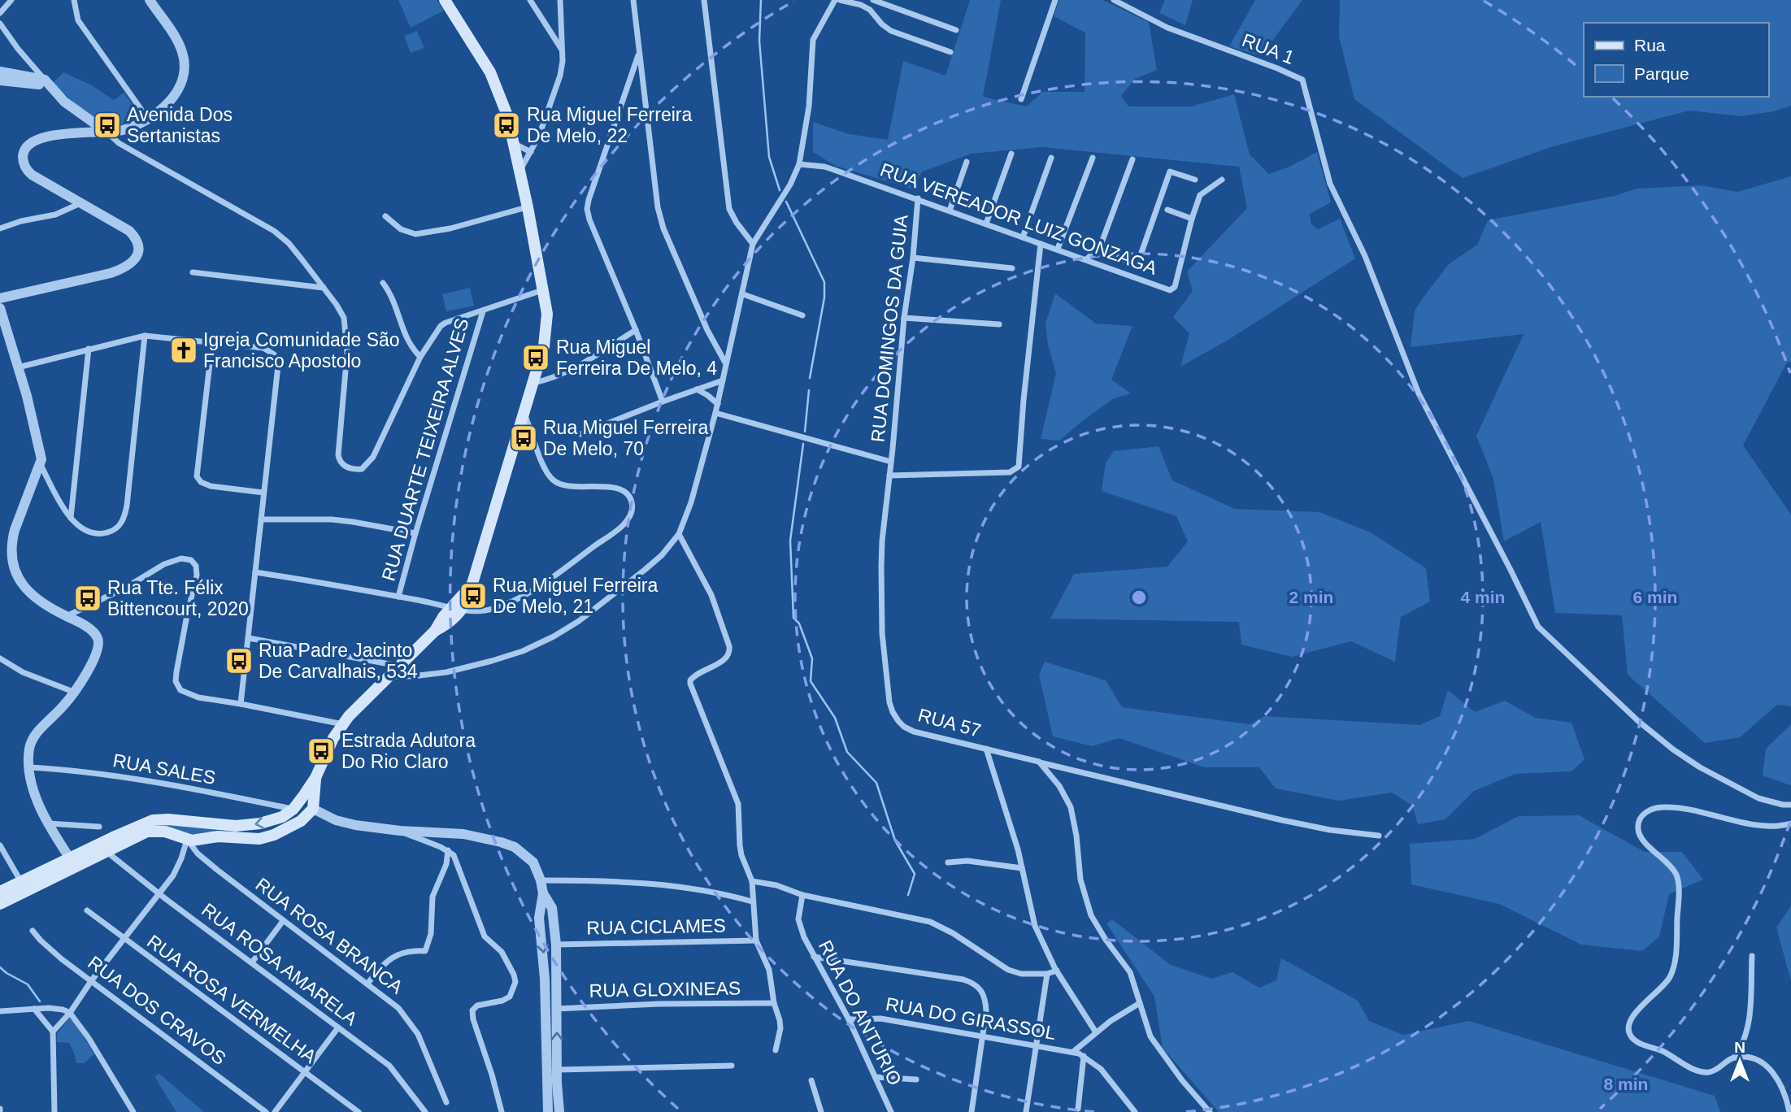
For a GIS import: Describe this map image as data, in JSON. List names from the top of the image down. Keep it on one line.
{"streets":{"street":["RUA 1","RUA VEREADOR LUIZ GONZAGA","RUA DOMINGOS DA GUIA","RUA DUARTE TEIXEIRA ALVES","RUA 57","RUA SALES","RUA CICLAMES","RUA ROSA BRANCA","RUA ROSA AMARELA","RUA GLOXINEAS","RUA ROSA VERMELHA","RUA DOS CRAVOS","RUA DO ANTURIO","RUA DO GIRASSOL"]},"crossings":[["RUA VEREADOR LUIZ GONZAGA","RUA DOMINGOS DA GUIA"],["RUA DOMINGOS DA GUIA","RUA 57"],["RUA DO ANTURIO","RUA DO GIRASSOL"]],"places":{"bus stop":["Avenida Dos Sertanistas","Rua Miguel Ferreira De Melo, 22","Rua Miguel Ferreira De Melo, 4","Rua Miguel Ferreira De Melo, 70","Rua Miguel Ferreira De Melo, 21","Rua Tte. Félix Bittencourt, 2020","Rua Padre Jacinto De Carvalhais, 534","Estrada Adutora Do Rio Claro"],"church":["Igreja Comunidade São Francisco Apostolo"]},"legend":["Rua","Parque"],"north":"top","rings":["2 min","4 min","6 min","8 min"]}
